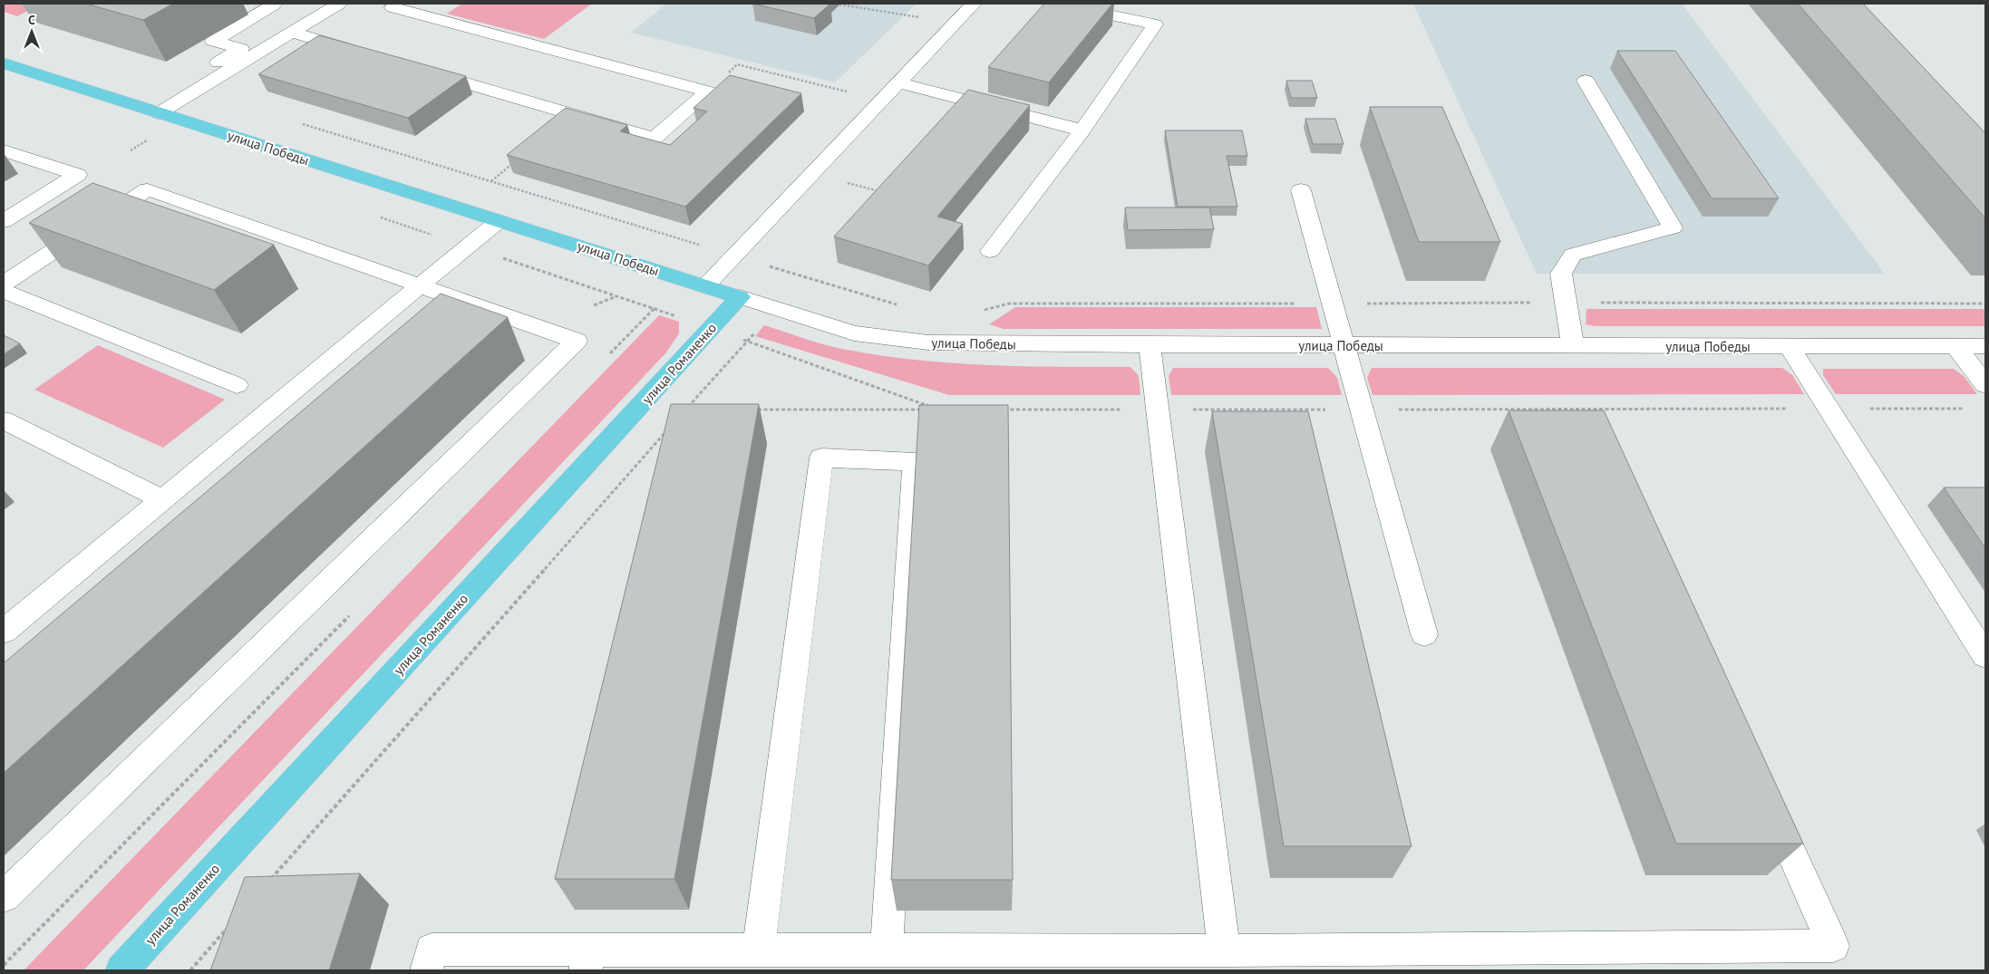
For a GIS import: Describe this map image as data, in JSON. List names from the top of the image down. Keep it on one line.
{"streets":{"main road":["улица Победы","улица Романенко"]},"crossings":[["улица Победы","улица Романенко"]],"north":"top"}
